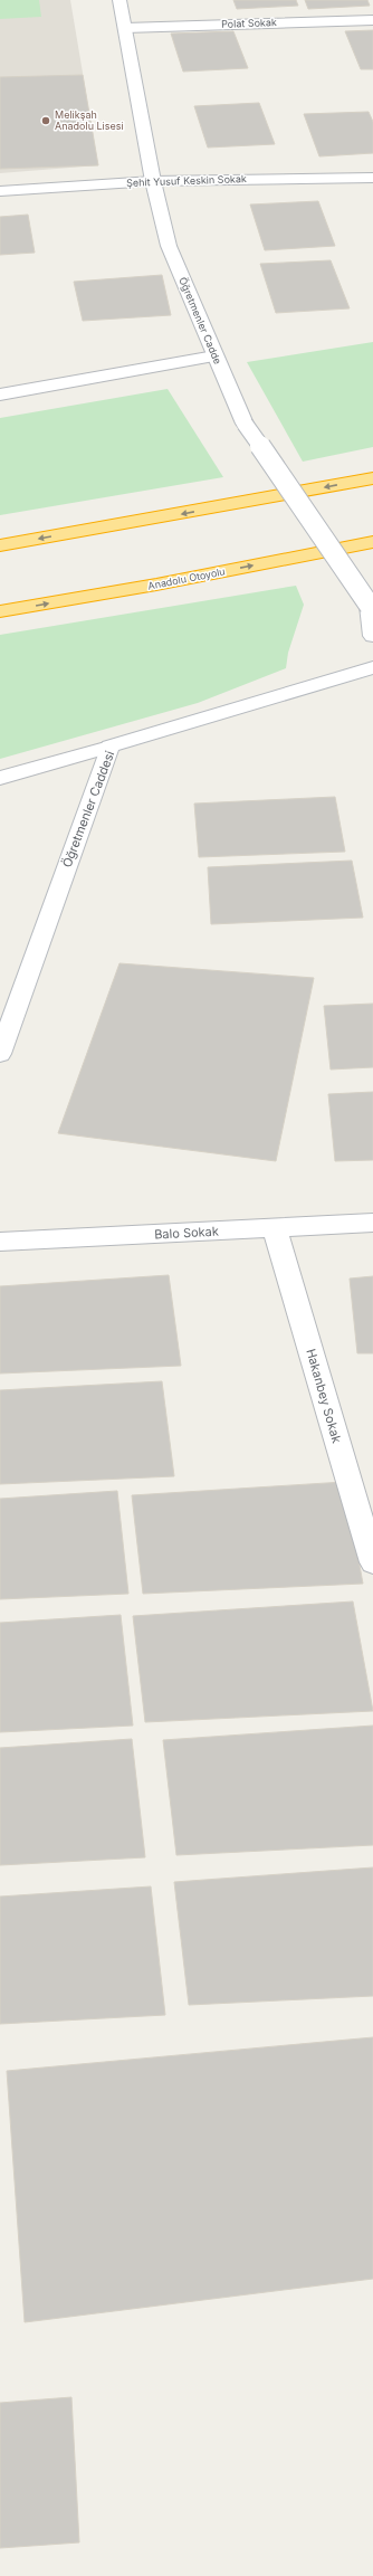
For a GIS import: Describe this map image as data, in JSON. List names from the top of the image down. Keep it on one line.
{"streets":{"highway":["Anadolu Otoyolu"],"street":["Polat Sokak","Şehit Yusuf Keskin Sokak","Öğretmenler Cadde","Öğretmenler Caddesi","Balo Sokak","Hakanbey Sokak"]},"crossings":[["Polat Sokak","Öğretmenler Cadde"],["Şehit Yusuf Keskin Sokak","Öğretmenler Cadde"],["Balo Sokak","Hakanbey Sokak"]],"places":["Melikşah Anadolu Lisesi"]}
